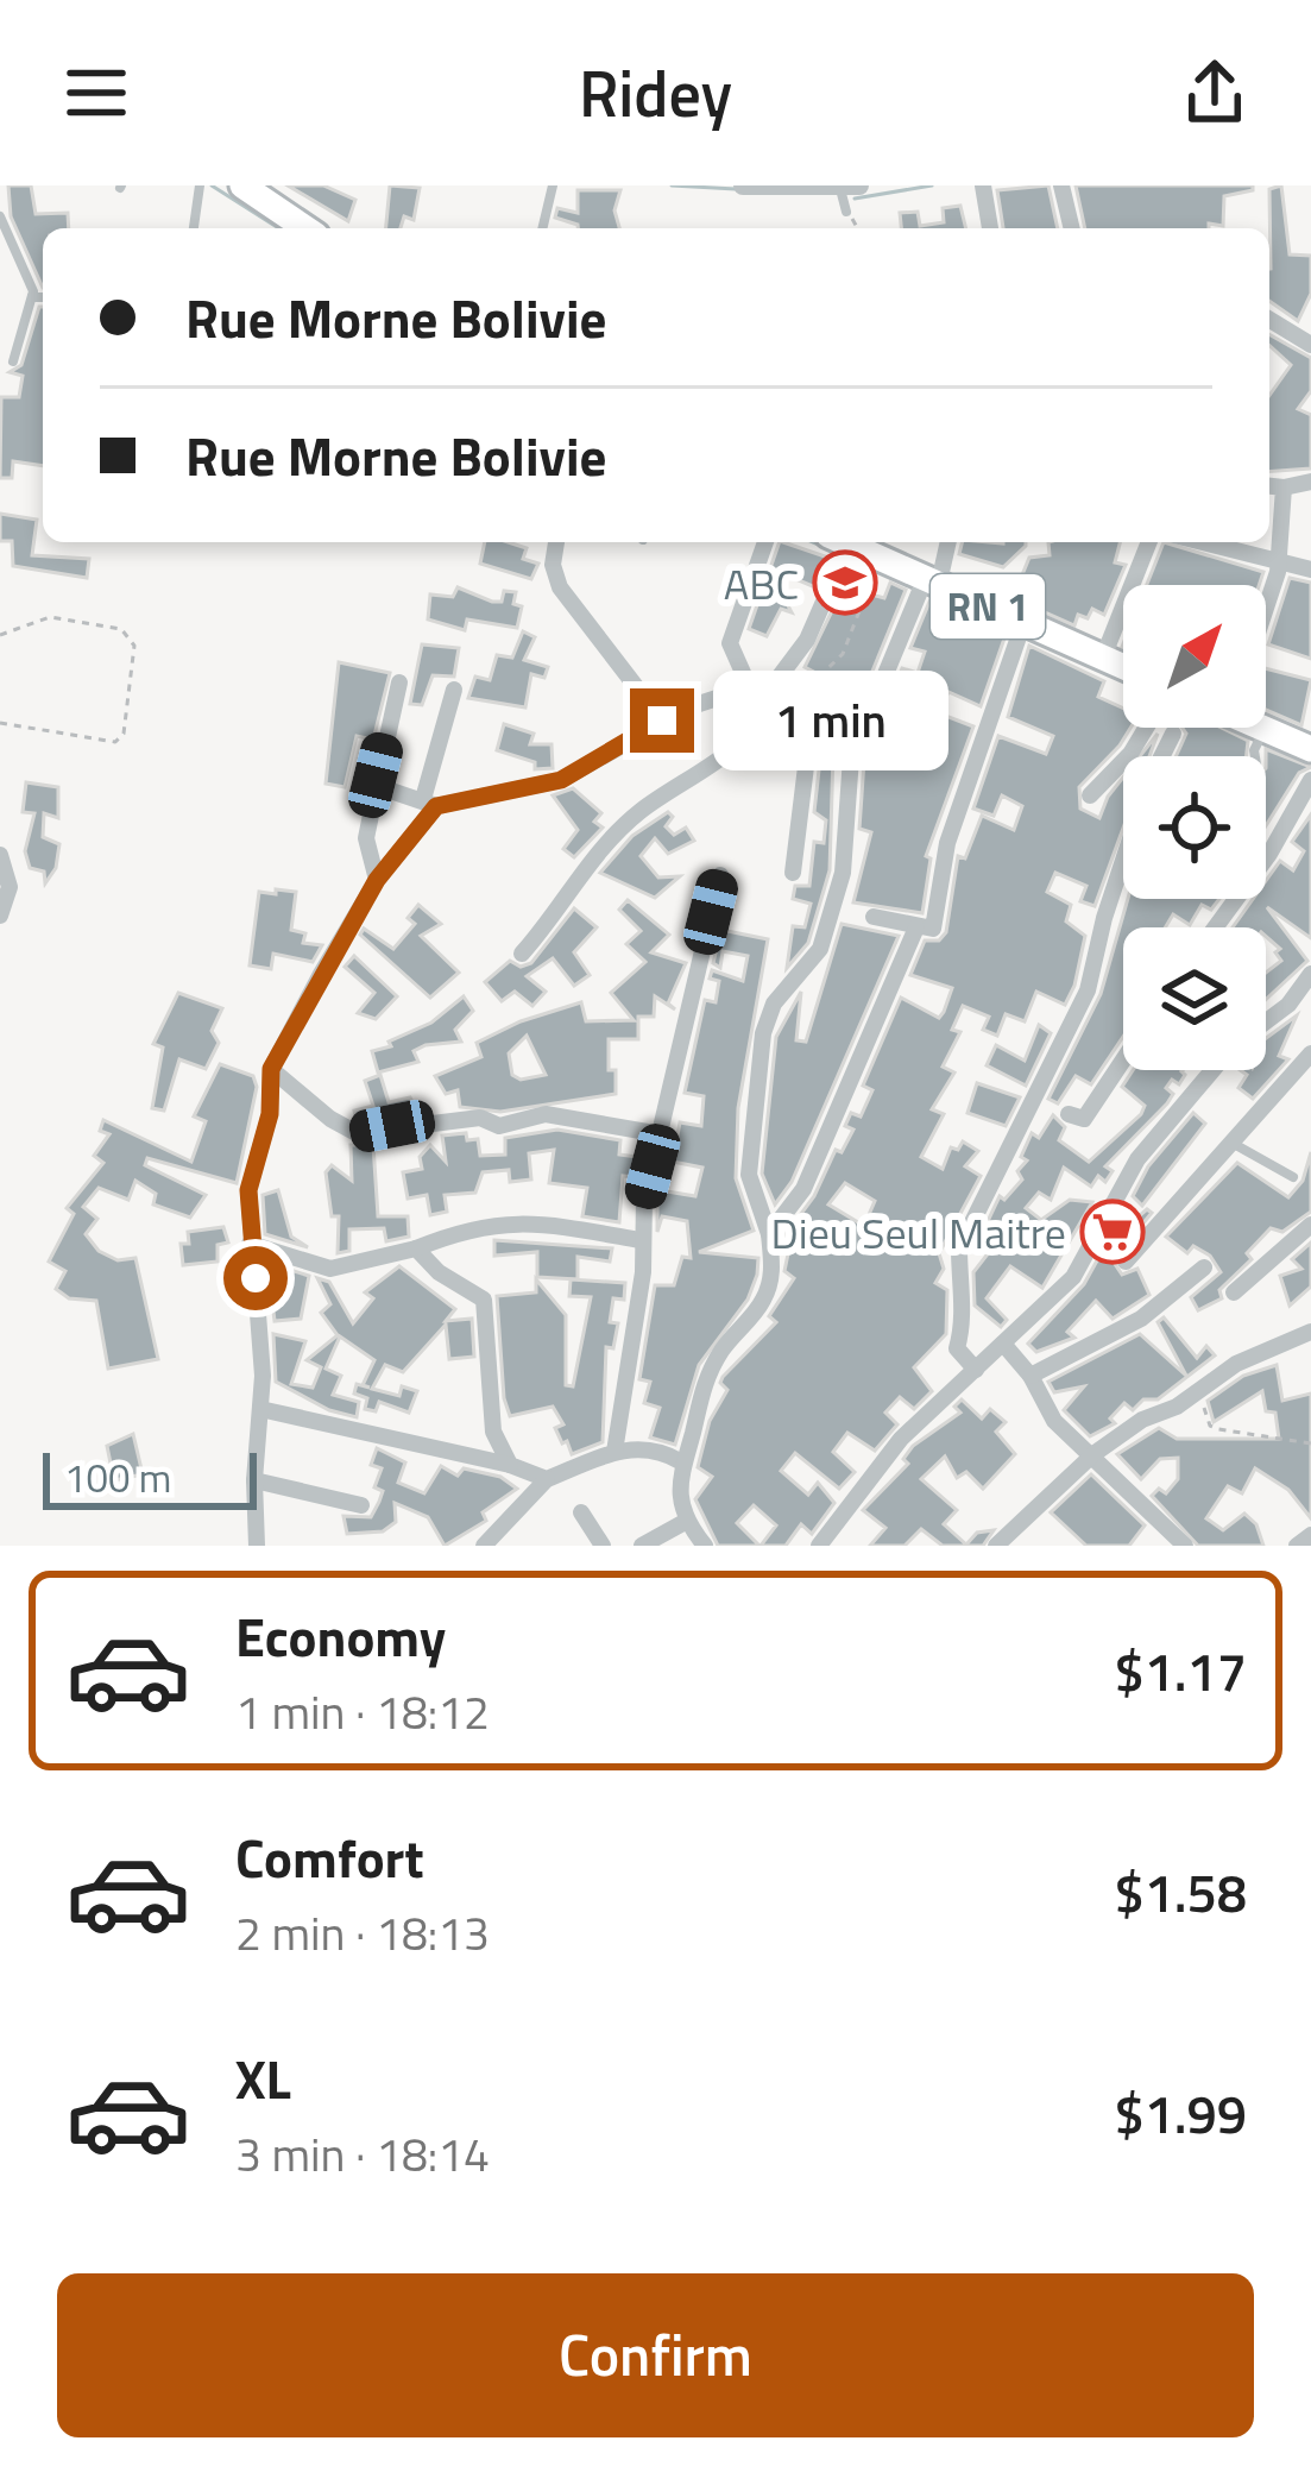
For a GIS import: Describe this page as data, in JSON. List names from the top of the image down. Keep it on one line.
{"streets":{"main road":["RN 1"]},"places":{"school or university":["ABC"],"supermarket":["Dieu Seul Maitre"]},"scale_bar":"100 m","north":"top right","page":{"header":"Ridey","banner":["Rue Morne Bolivie","Rue Morne Bolivie"],"bubble":"1 min","scale":"100 m","list":[{"name":"Economy","note":"1 min · 18:12","value":"$1.17"},{"name":"Comfort","note":"2 min · 18:13","value":"$1.58"},{"name":"XL","note":"3 min · 18:14","value":"$1.99"}],"buttons":"Confirm"}}
